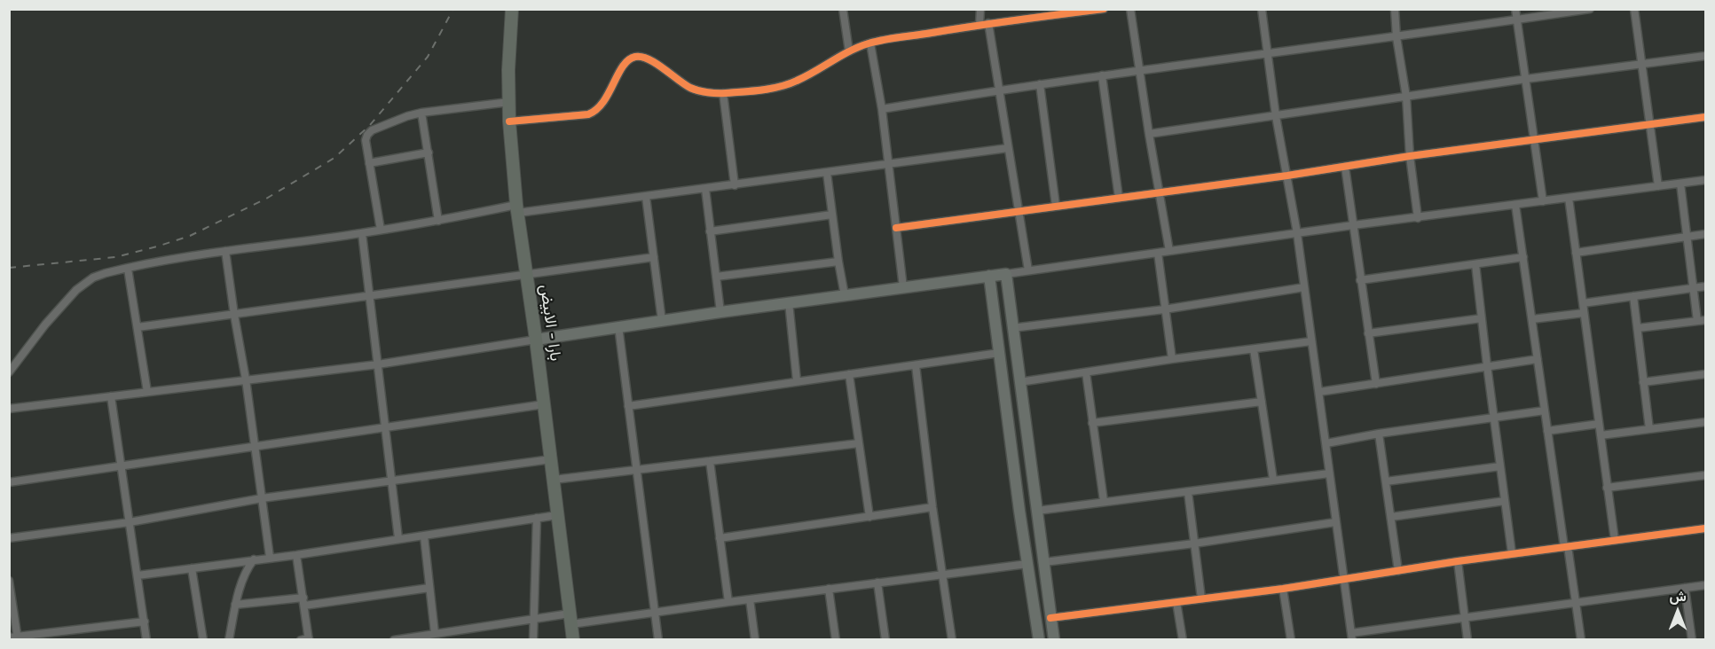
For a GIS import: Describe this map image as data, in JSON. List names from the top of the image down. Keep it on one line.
{"streets":{"main road":["بارا - الابيض"]},"north":"top"}
